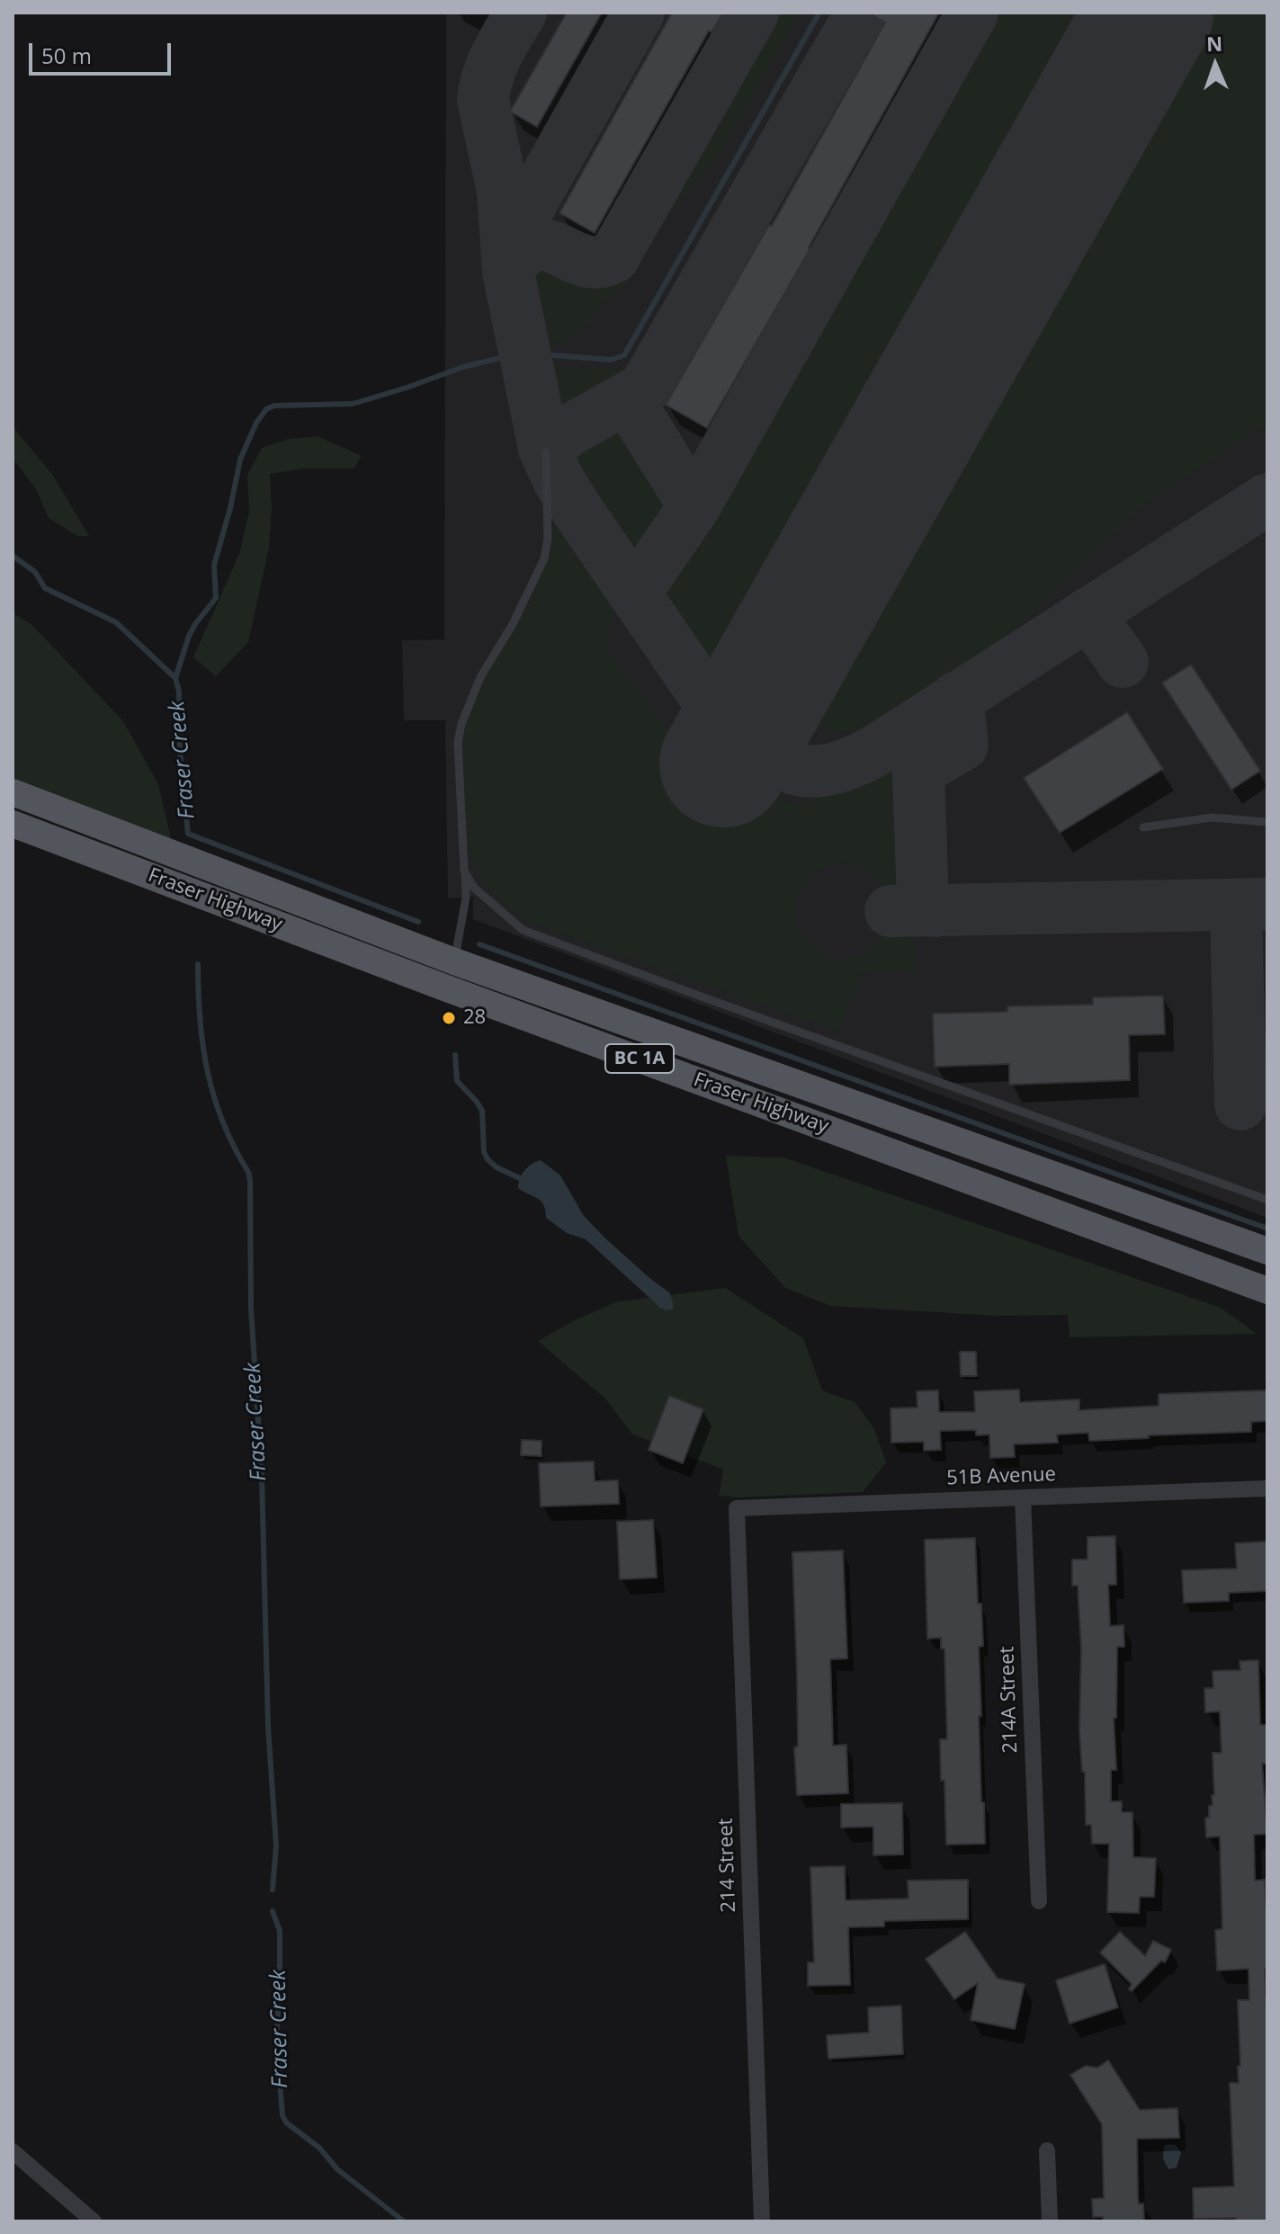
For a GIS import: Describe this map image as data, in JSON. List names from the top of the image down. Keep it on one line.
{"streets":{"main road":["Fraser Highway","BC 1A"],"street":["51B Avenue","214A Street","214 Street"]},"crossings":[["51B Avenue","214A Street"],["51B Avenue","214 Street"]],"water":["Fraser Creek"],"places":["28"],"scale_bar":"50 m","north":"top"}
